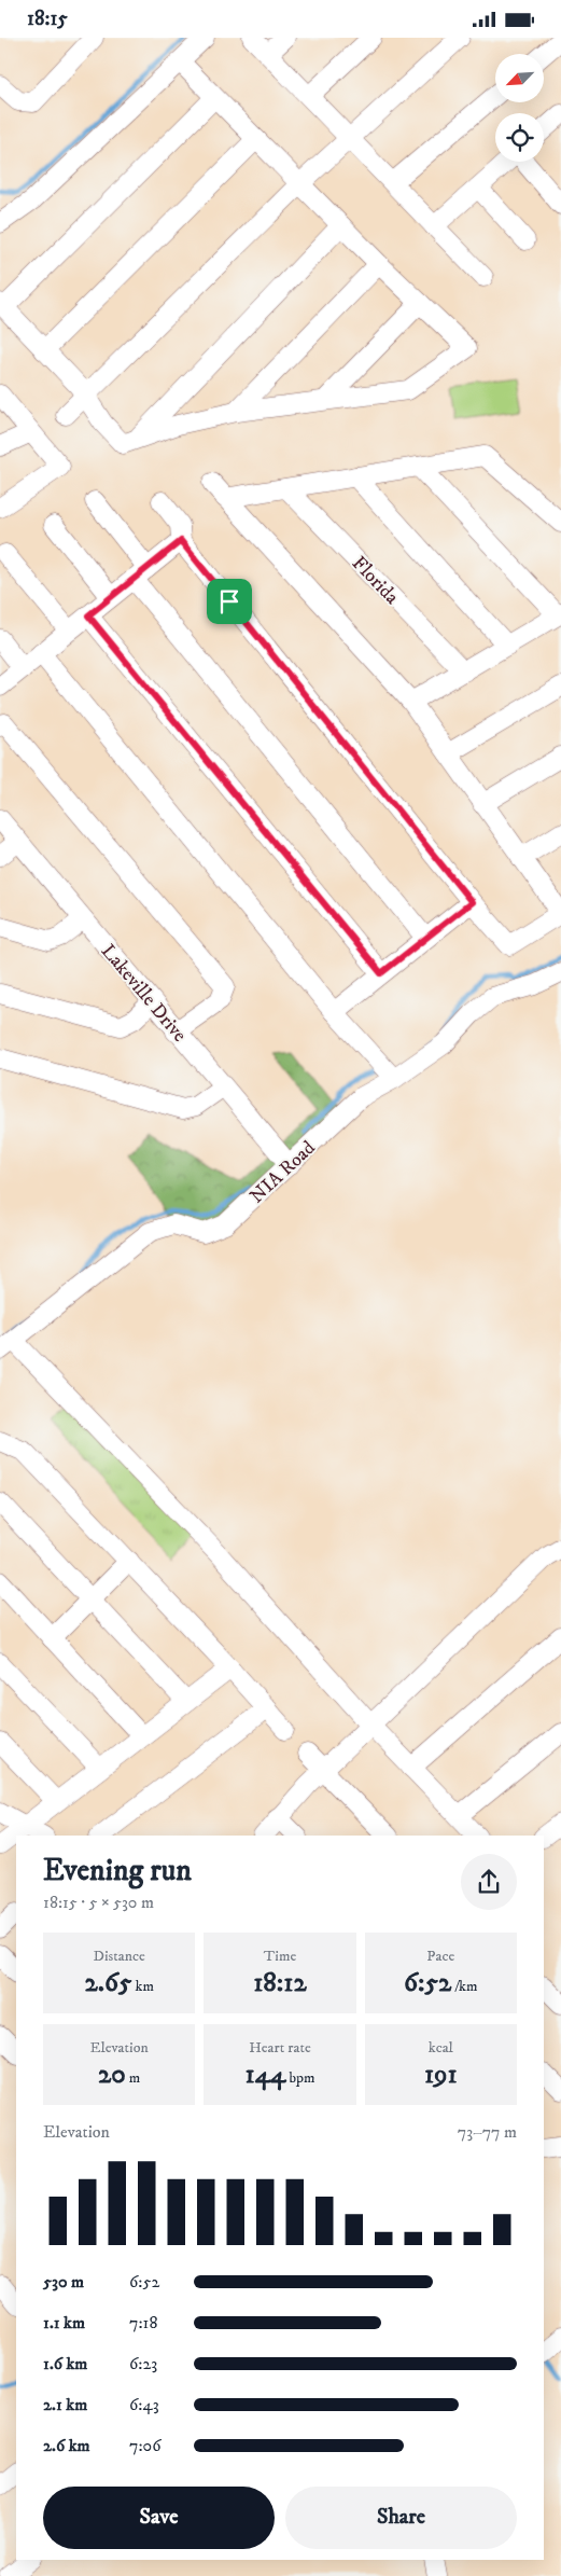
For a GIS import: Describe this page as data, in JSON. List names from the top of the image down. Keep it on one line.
{"streets":{"street":["Florida","Lakeville Drive","NIA Road"]},"crossings":[["Lakeville Drive","NIA Road"]],"north":"bottom left","page":{"status":"18:15","heading":["Evening run","18:15 · 5 × 530 m"],"stats":[["Distance","2.65 km"],["Time","18:12"],["Pace","6:52 /km"],["Elevation","20 m"],["Heart rate","144 bpm"],["kcal","191"]],"chart":["Elevation","73–77 m"],"list":[{"name":"530 m","note":"6:52"},{"name":"1.1 km","note":"7:18"},{"name":"1.6 km","note":"6:23"},{"name":"2.1 km","note":"6:43"},{"name":"2.6 km","note":"7:06"}],"buttons":["Save","Share"]}}
